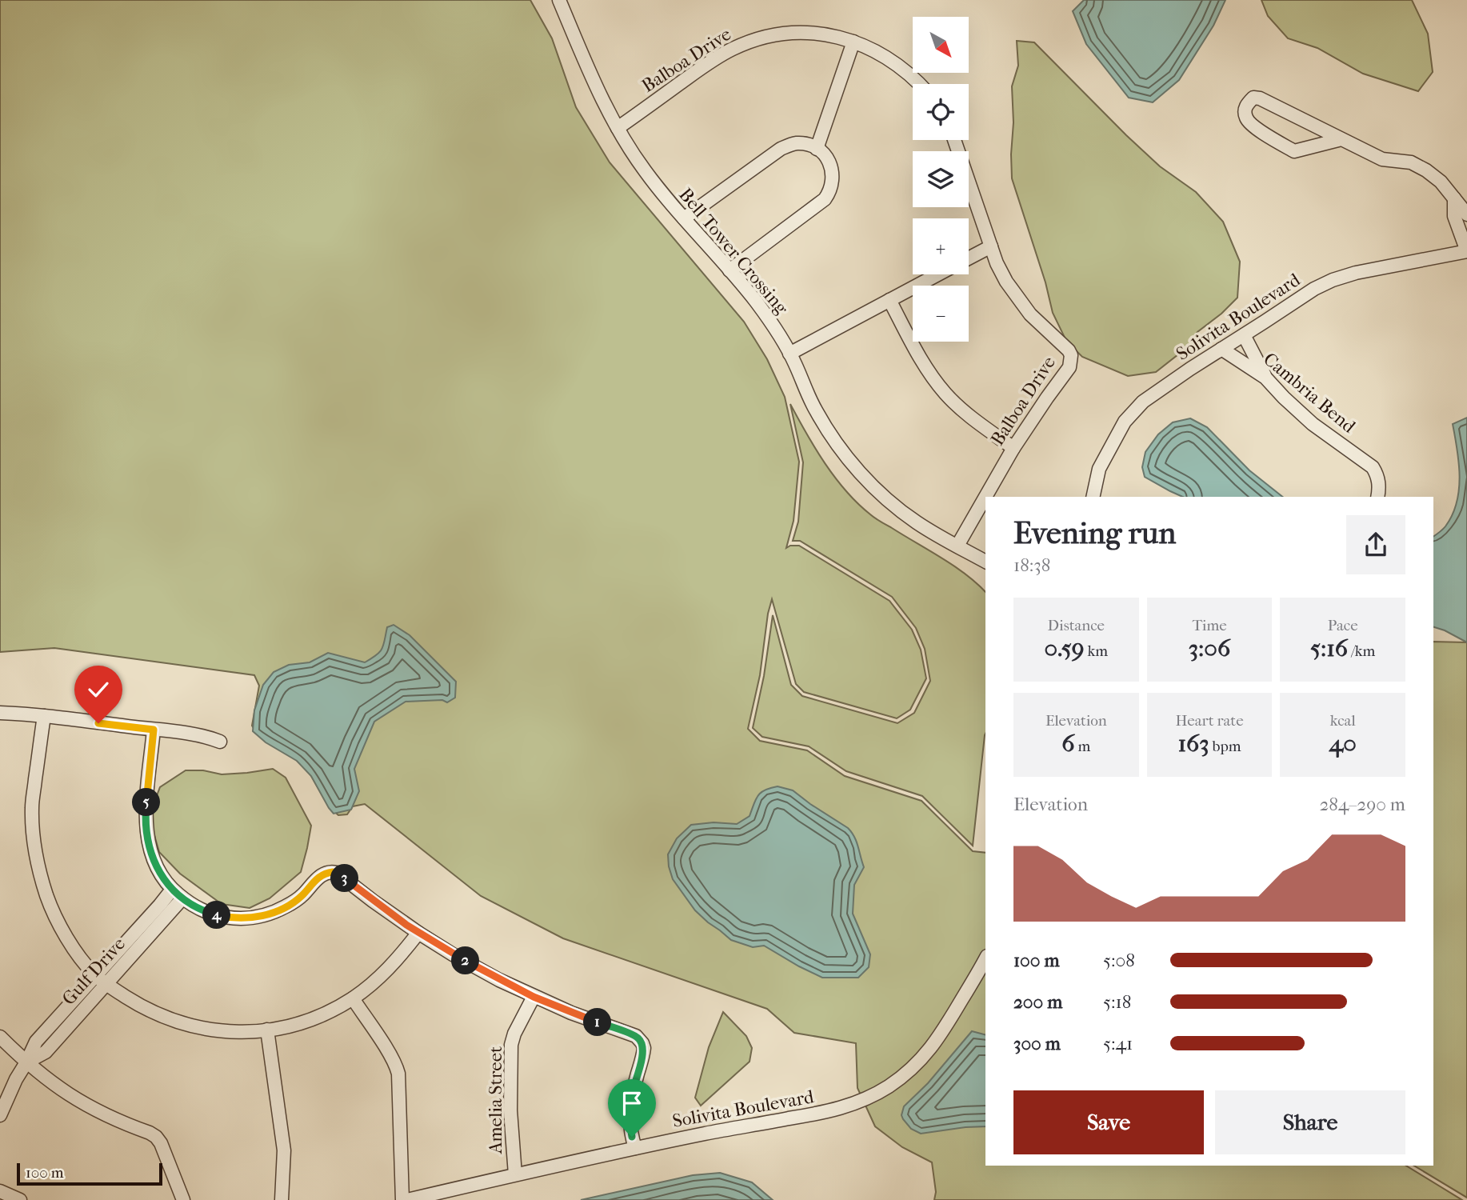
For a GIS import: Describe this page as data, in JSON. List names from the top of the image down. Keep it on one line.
{"streets":{"street":["Balboa Drive","Bell Tower Crossing","Solivita Boulevard","Cambria Bend","Gulf Drive","Amelia Street"]},"crossings":[["Balboa Drive","Bell Tower Crossing"],["Solivita Boulevard","Cambria Bend"],["Solivita Boulevard","Amelia Street"]],"scale_bar":"100 m","north":"bottom right","page":{"map_buttons":["+","−"],"heading":["Evening run","18:38"],"stats":[["Distance","0.59 km"],["Time","3:06"],["Pace","5:16 /km"],["Elevation","6 m"],["Heart rate","163 bpm"],["kcal","40"]],"chart":["Elevation","284–290 m"],"pins":["5","3","4","2","1"],"list":[{"name":"100 m","note":"5:08"},{"name":"200 m","note":"5:18"},{"name":"300 m","note":"5:41"}],"buttons":["Save","Share"],"scale":"100 m"}}
